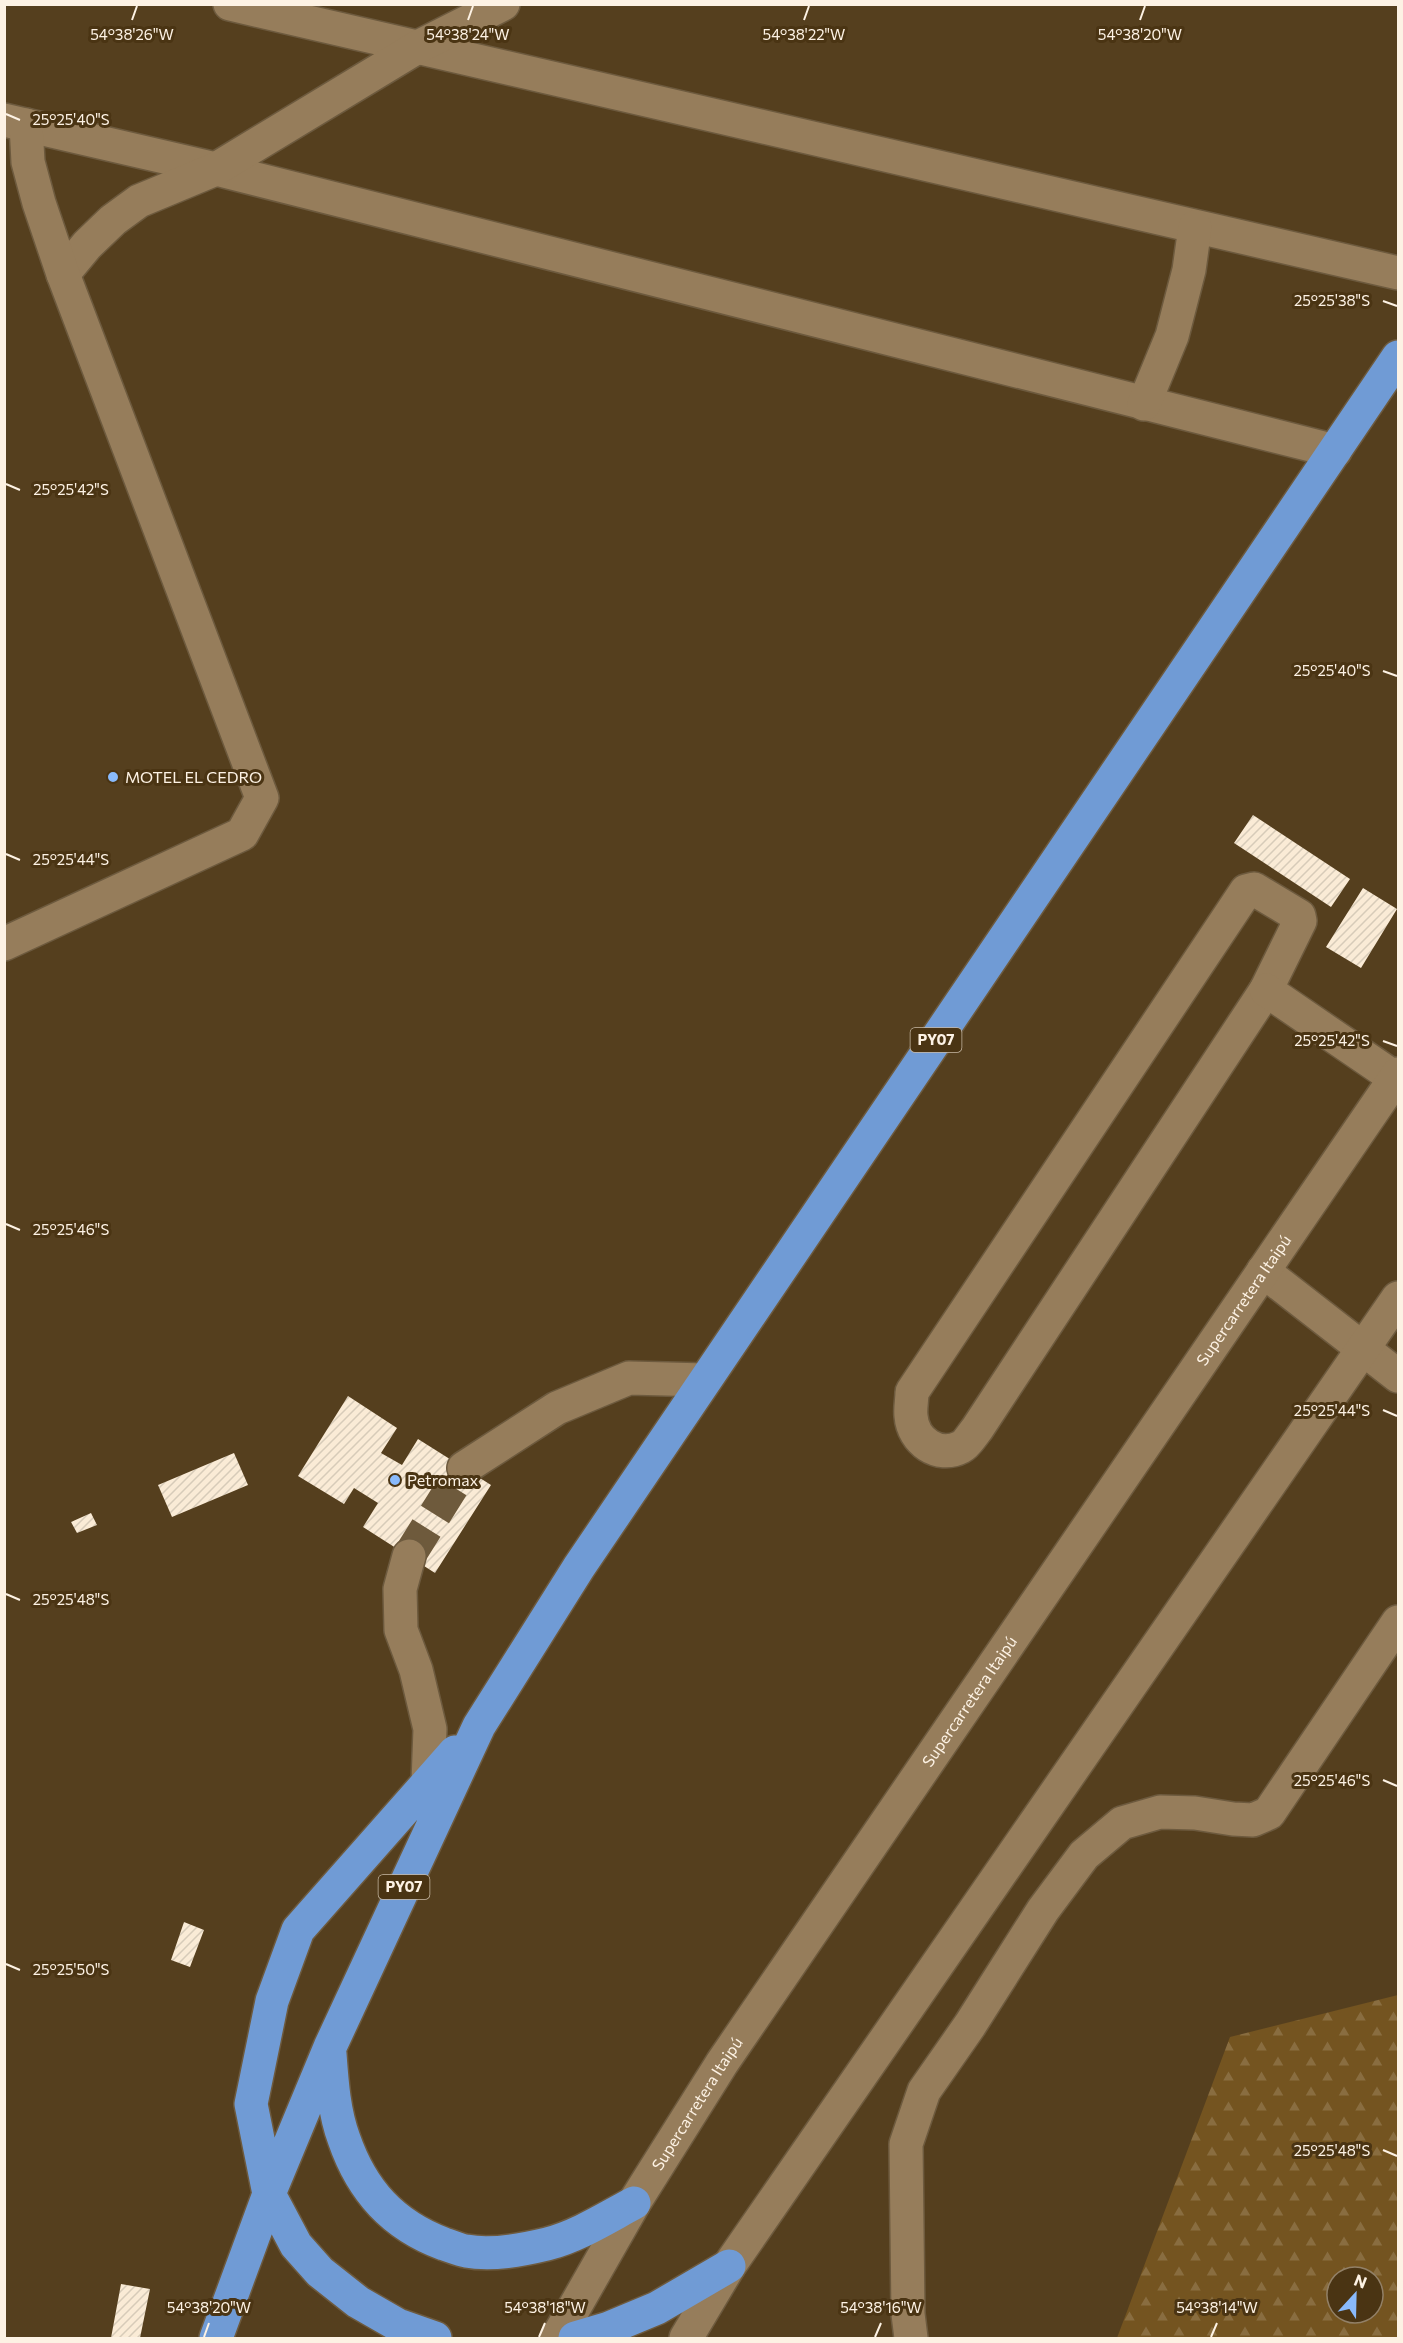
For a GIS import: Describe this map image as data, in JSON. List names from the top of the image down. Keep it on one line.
{"streets":{"highway":["PY07"],"street":["Supercarretera Itaipú"]},"places":["MOTEL EL CEDRO","Petromax"],"north":"top","coordinates":["54°38'20\"W","54°38'26\"W","54°38'24\"W","54°38'22\"W","25°25'40\"S","25°25'38\"S","25°25'42\"S","25°25'44\"S","25°25'46\"S","25°25'48\"S","25°25'50\"S","54°38'18\"W","54°38'16\"W","54°38'14\"W"]}
